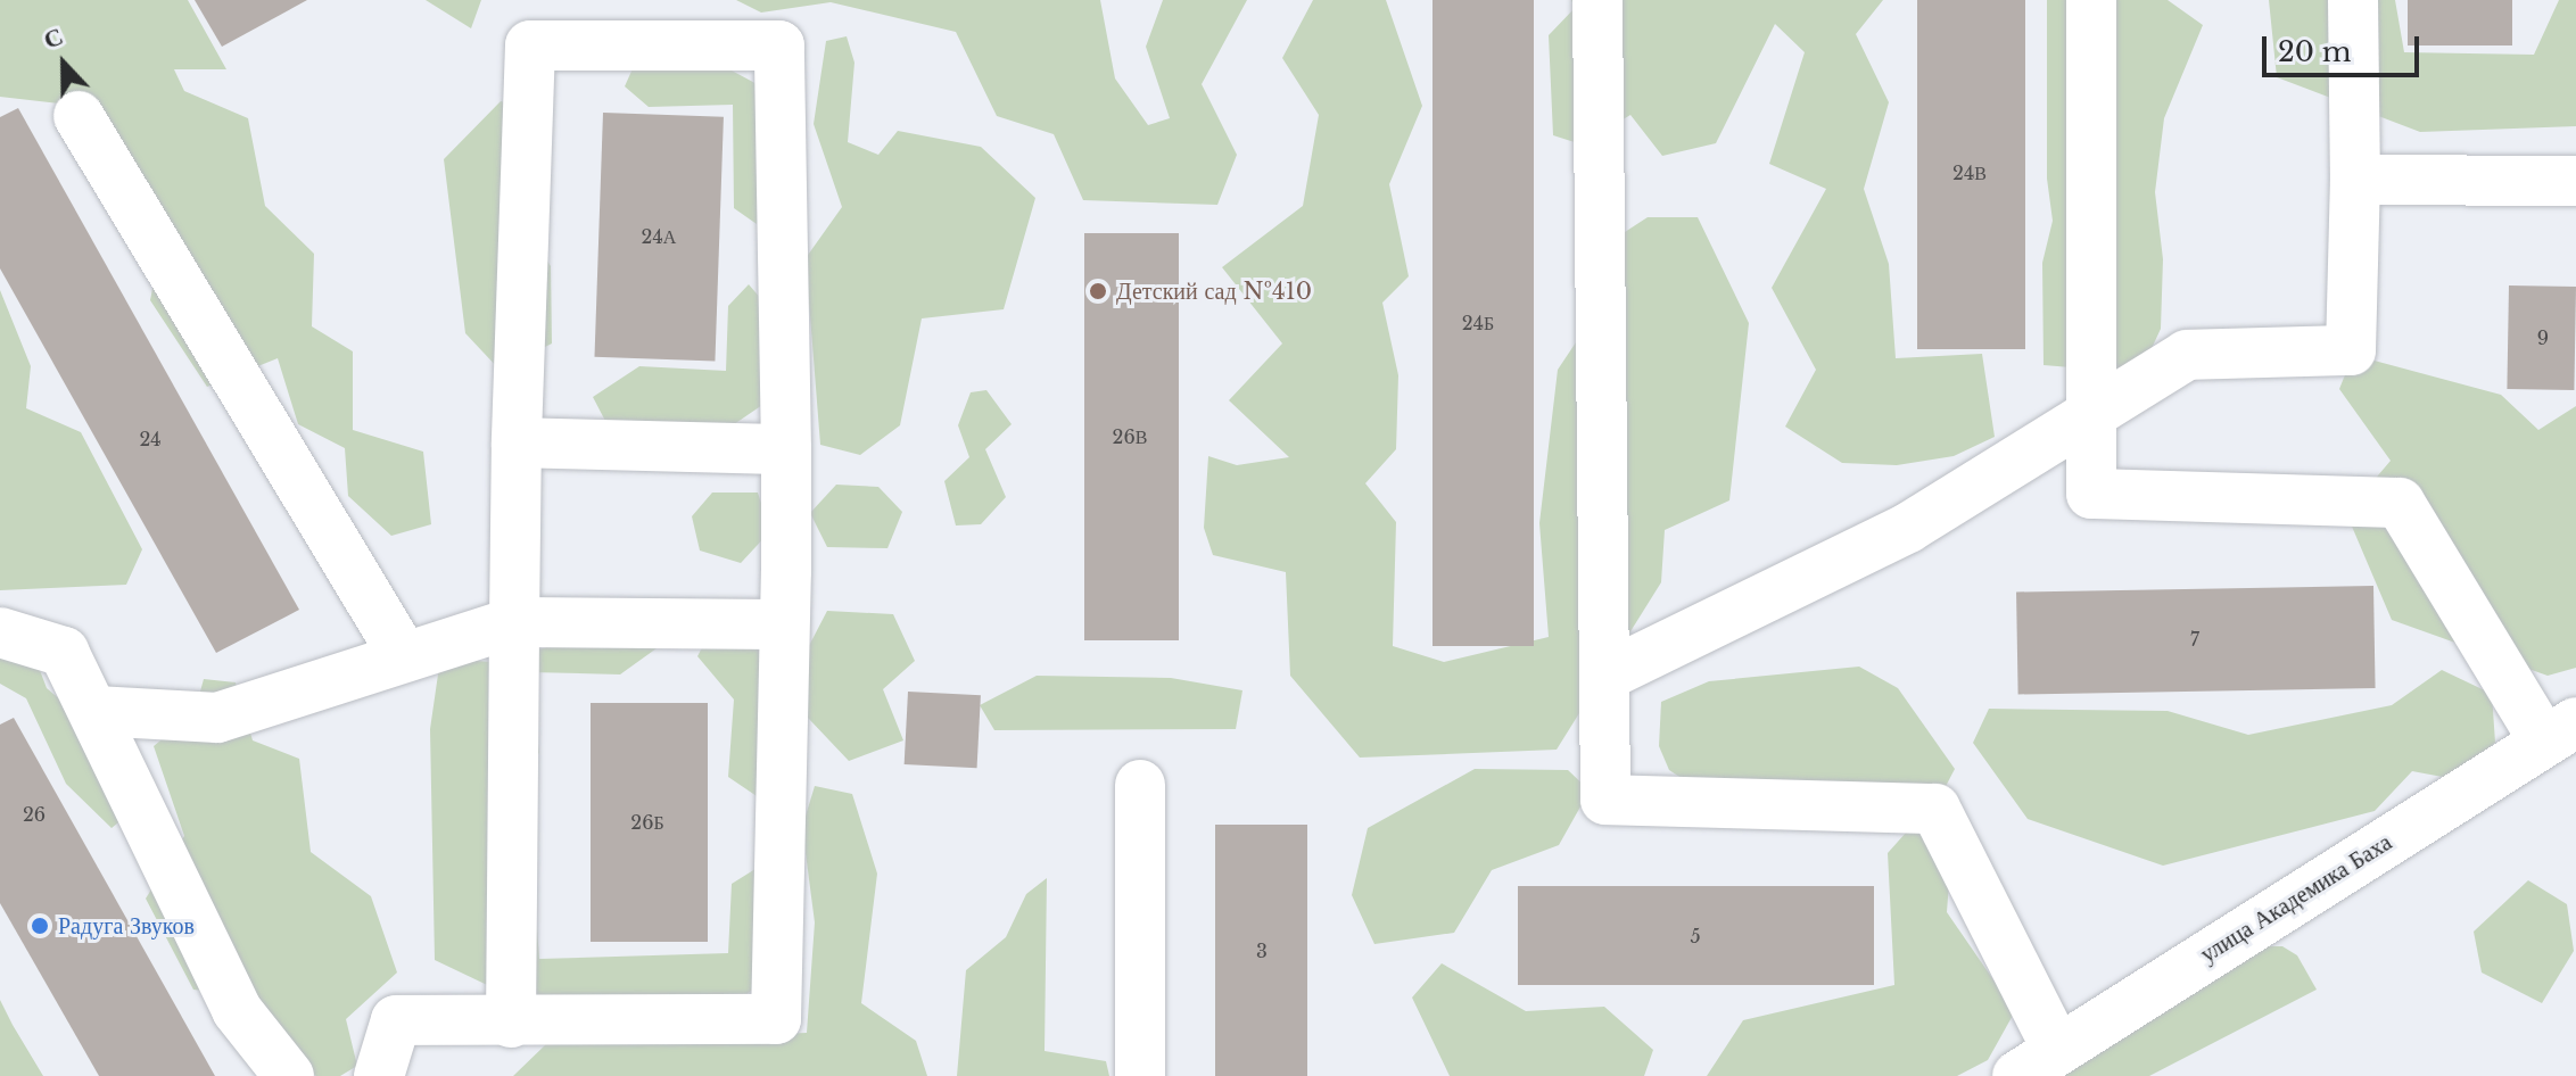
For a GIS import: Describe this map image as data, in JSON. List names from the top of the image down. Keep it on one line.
{"streets":{"street":["улица Академика Баха"]},"places":["Детский сад №410","Радуга Звуков"],"house_numbers":["24В","24А","24Б","9","26В","24","7","26","26Б","5","3"],"scale_bar":"20 m","north":"top"}
